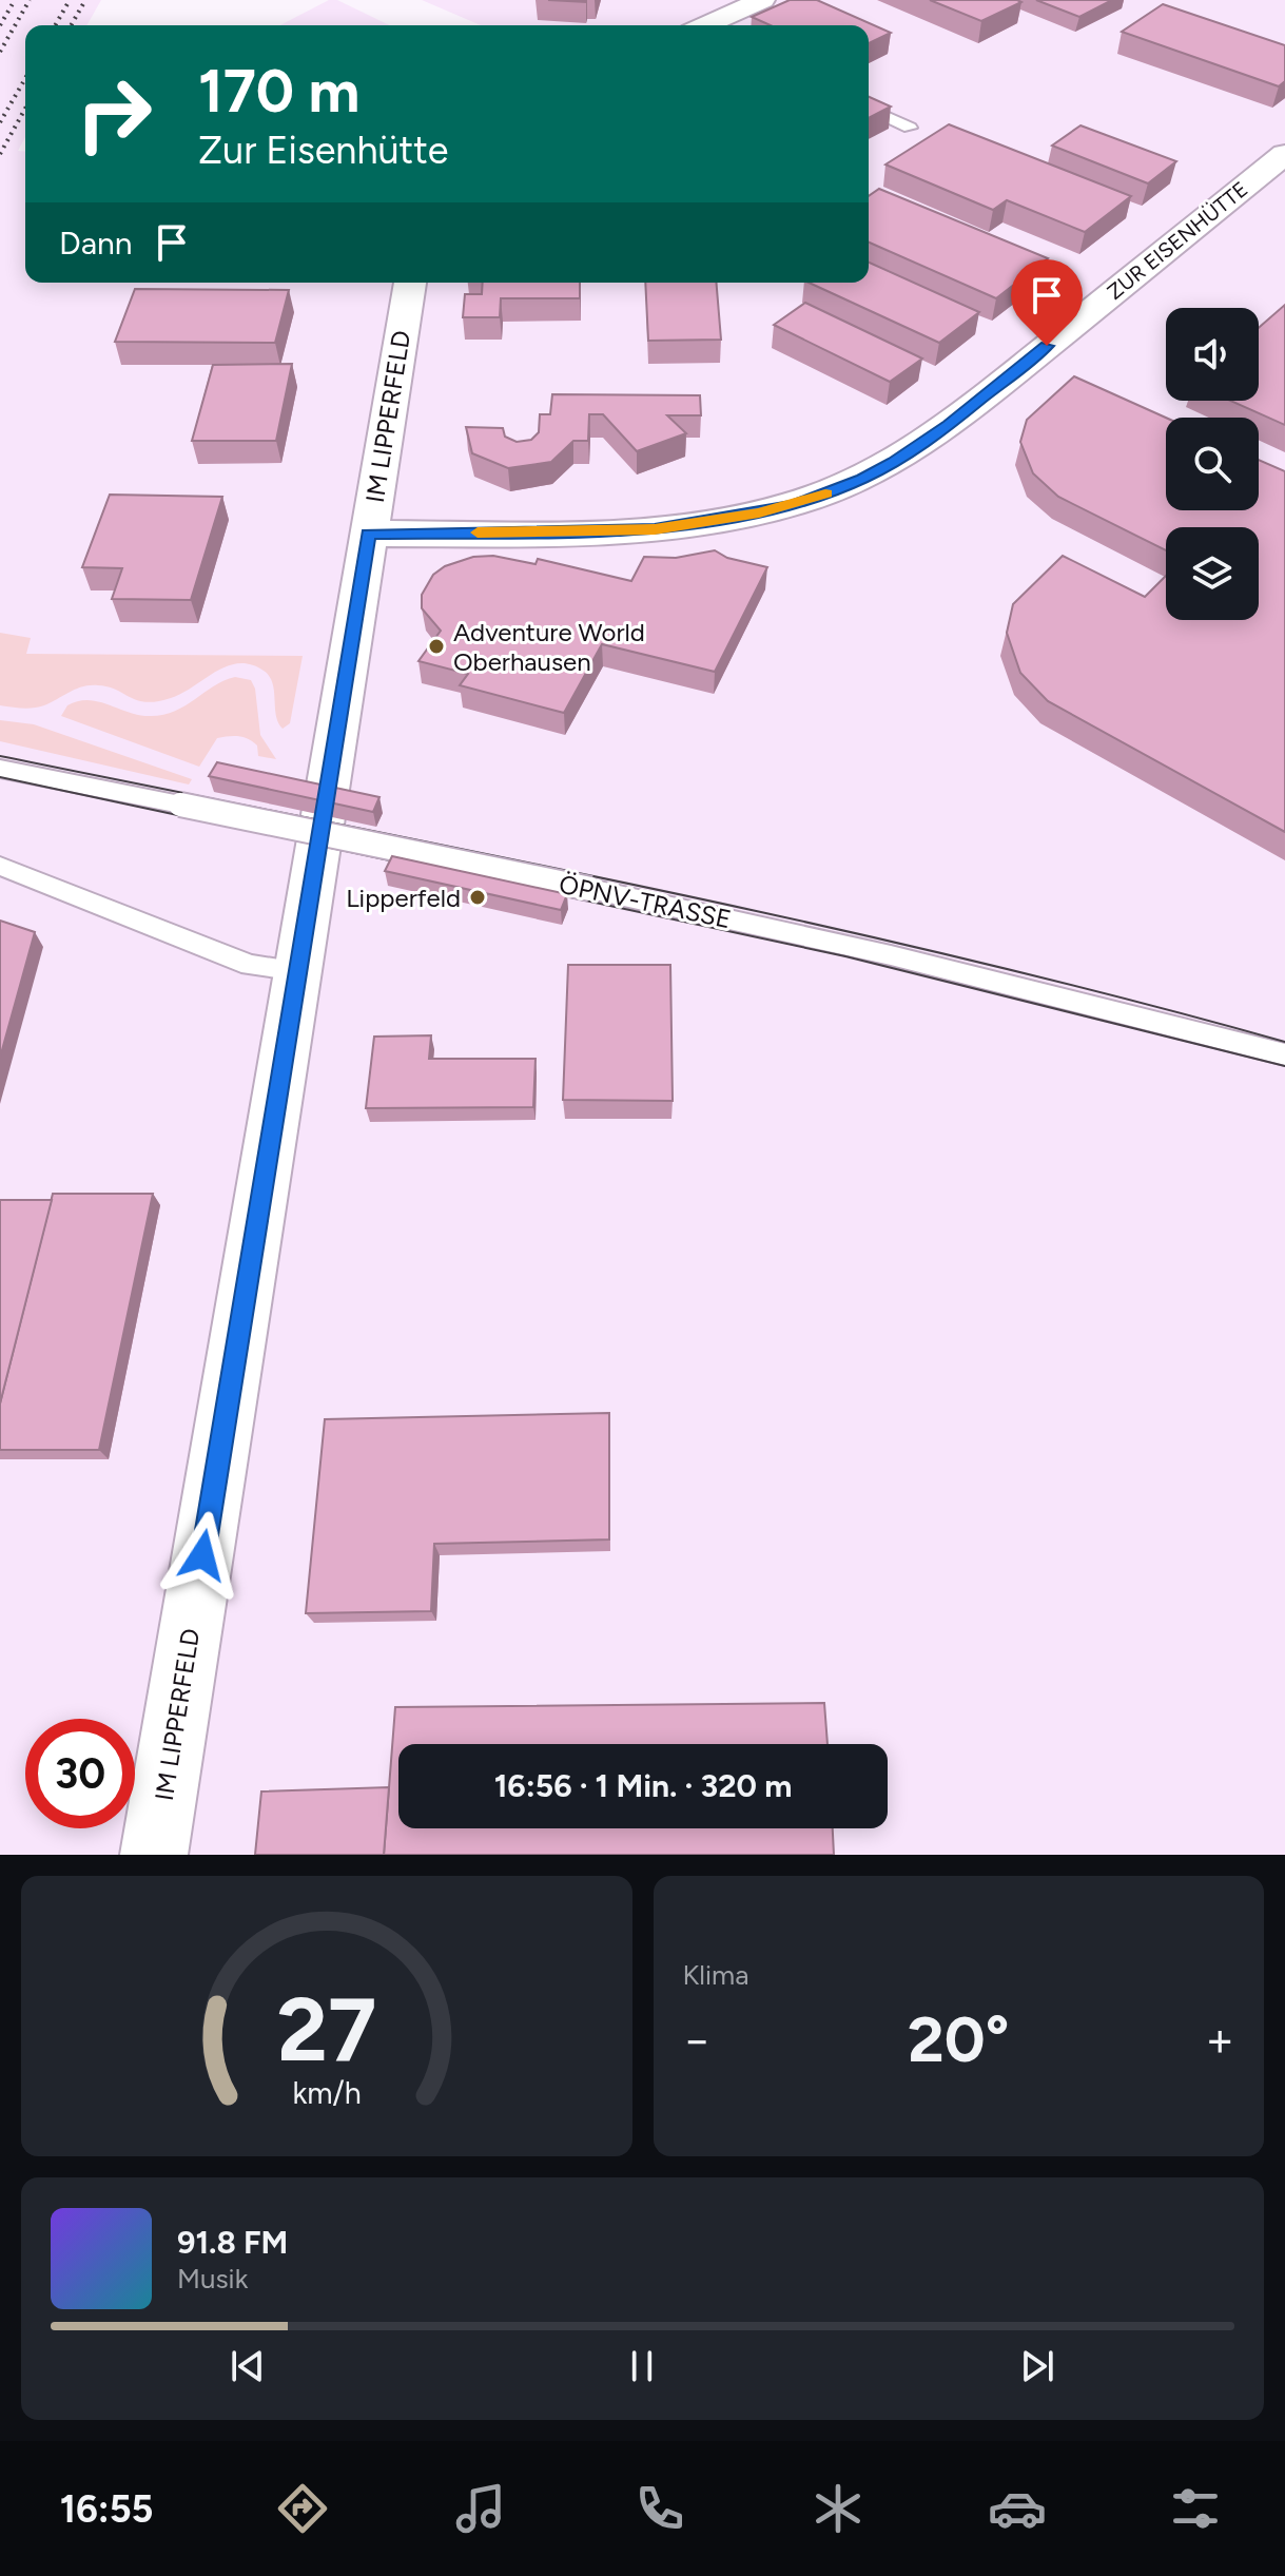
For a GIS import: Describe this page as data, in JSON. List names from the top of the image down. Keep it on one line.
{"streets":{"street":["ZUR EISENHÜTTE","IM LIPPERFELD"],"lane":["ÖPNV-TRASSE"]},"crossings":[["ZUR EISENHÜTTE","IM LIPPERFELD"]],"places":["Adventure World Oberhausen","Lipperfeld"],"page":{"turn":["170 m","Zur Eisenhütte"],"then":"Dann","limit":"30","trip":"16:56 · 1 Min. · 320 m","tile":"Klima","heat":["−","20°","+"],"song":["91.8 FM","Musik"],"tabs":"16:55","gauge":["27","km/h"]}}
